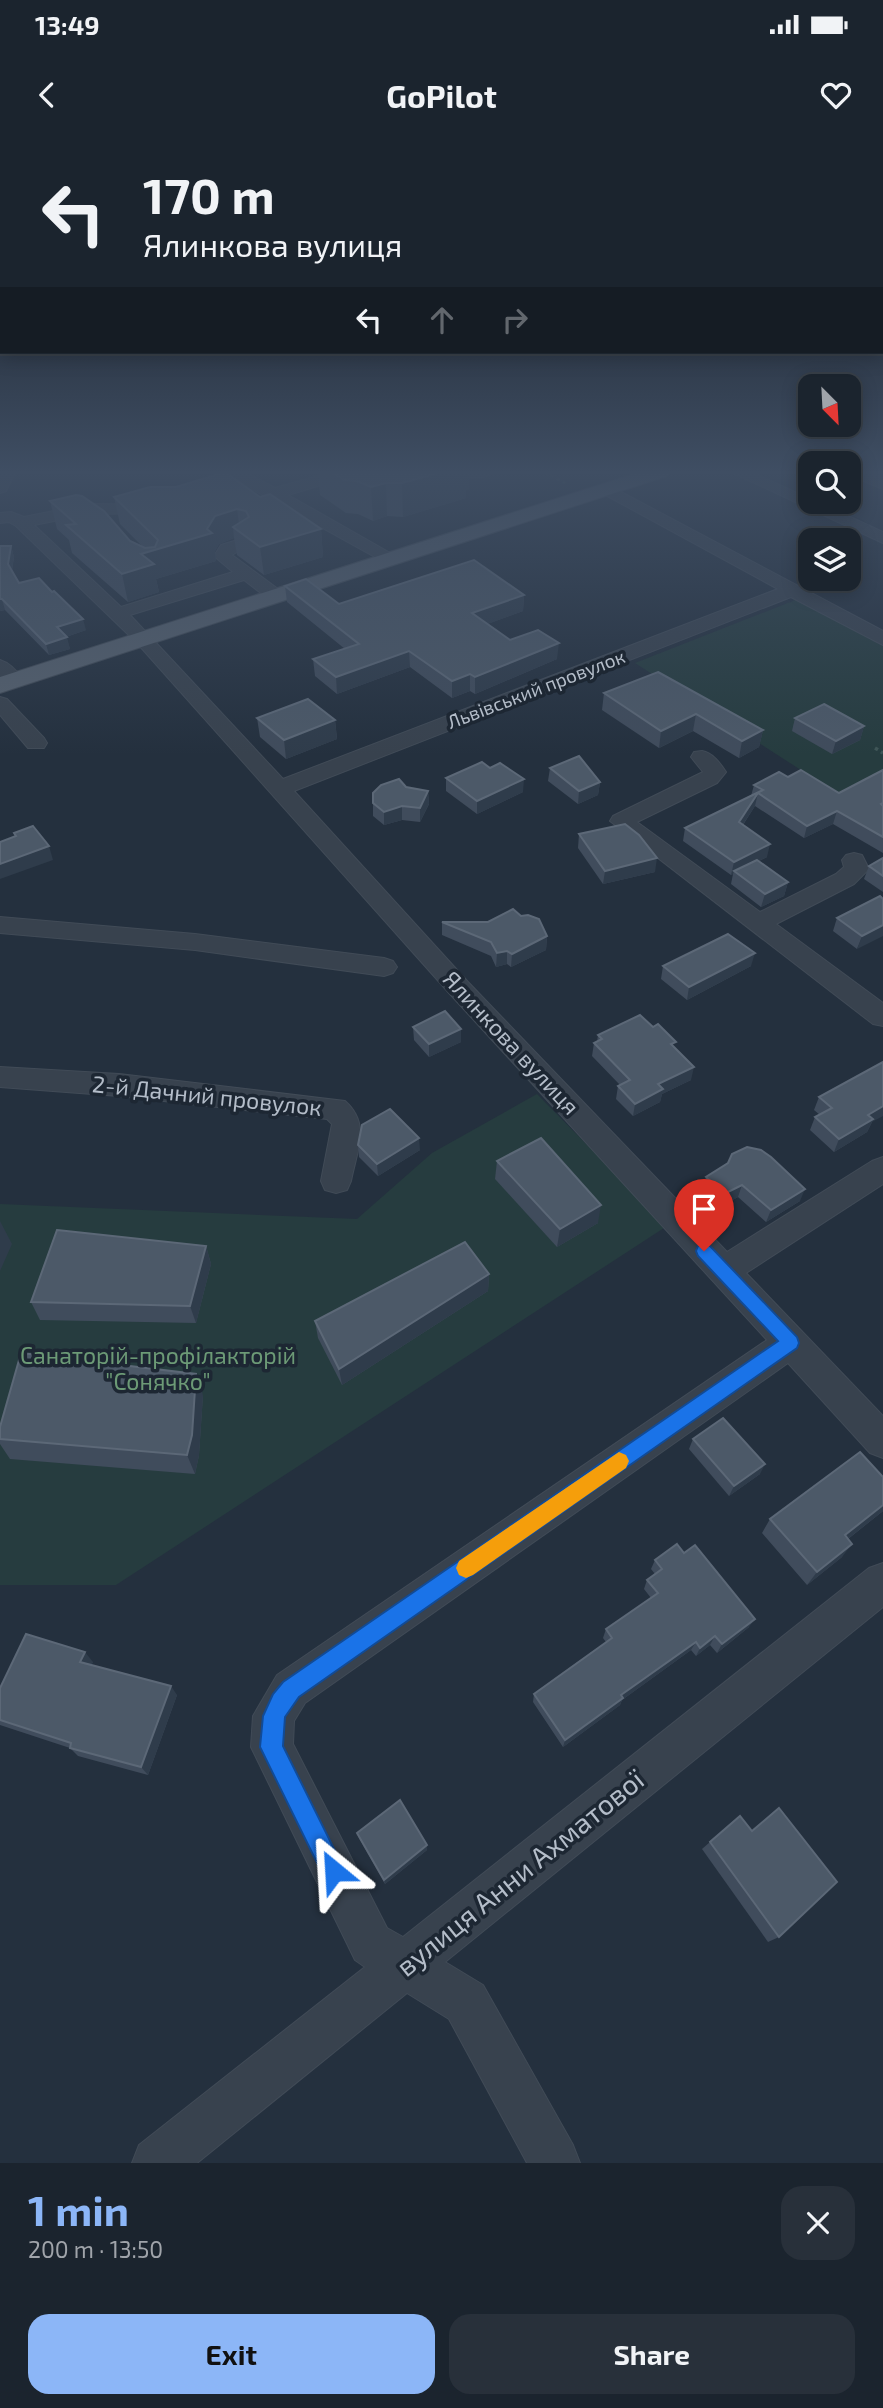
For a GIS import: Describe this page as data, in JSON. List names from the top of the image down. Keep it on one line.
{"streets":{"street":["Львівський провулок","Ялинкова вулиця","2-й Дачний провулок","вулиця Анни Ахматової"]},"crossings":[["Львівський провулок","Ялинкова вулиця"]],"parks":["Санаторій-профілакторій \"Сонячко\""],"north":"bottom right","page":{"status":"13:49","header":"GoPilot","turn":["170 m","Ялинкова вулиця"],"heading":["1 min","200 m · 13:50"],"buttons":["Exit","Share"]}}
